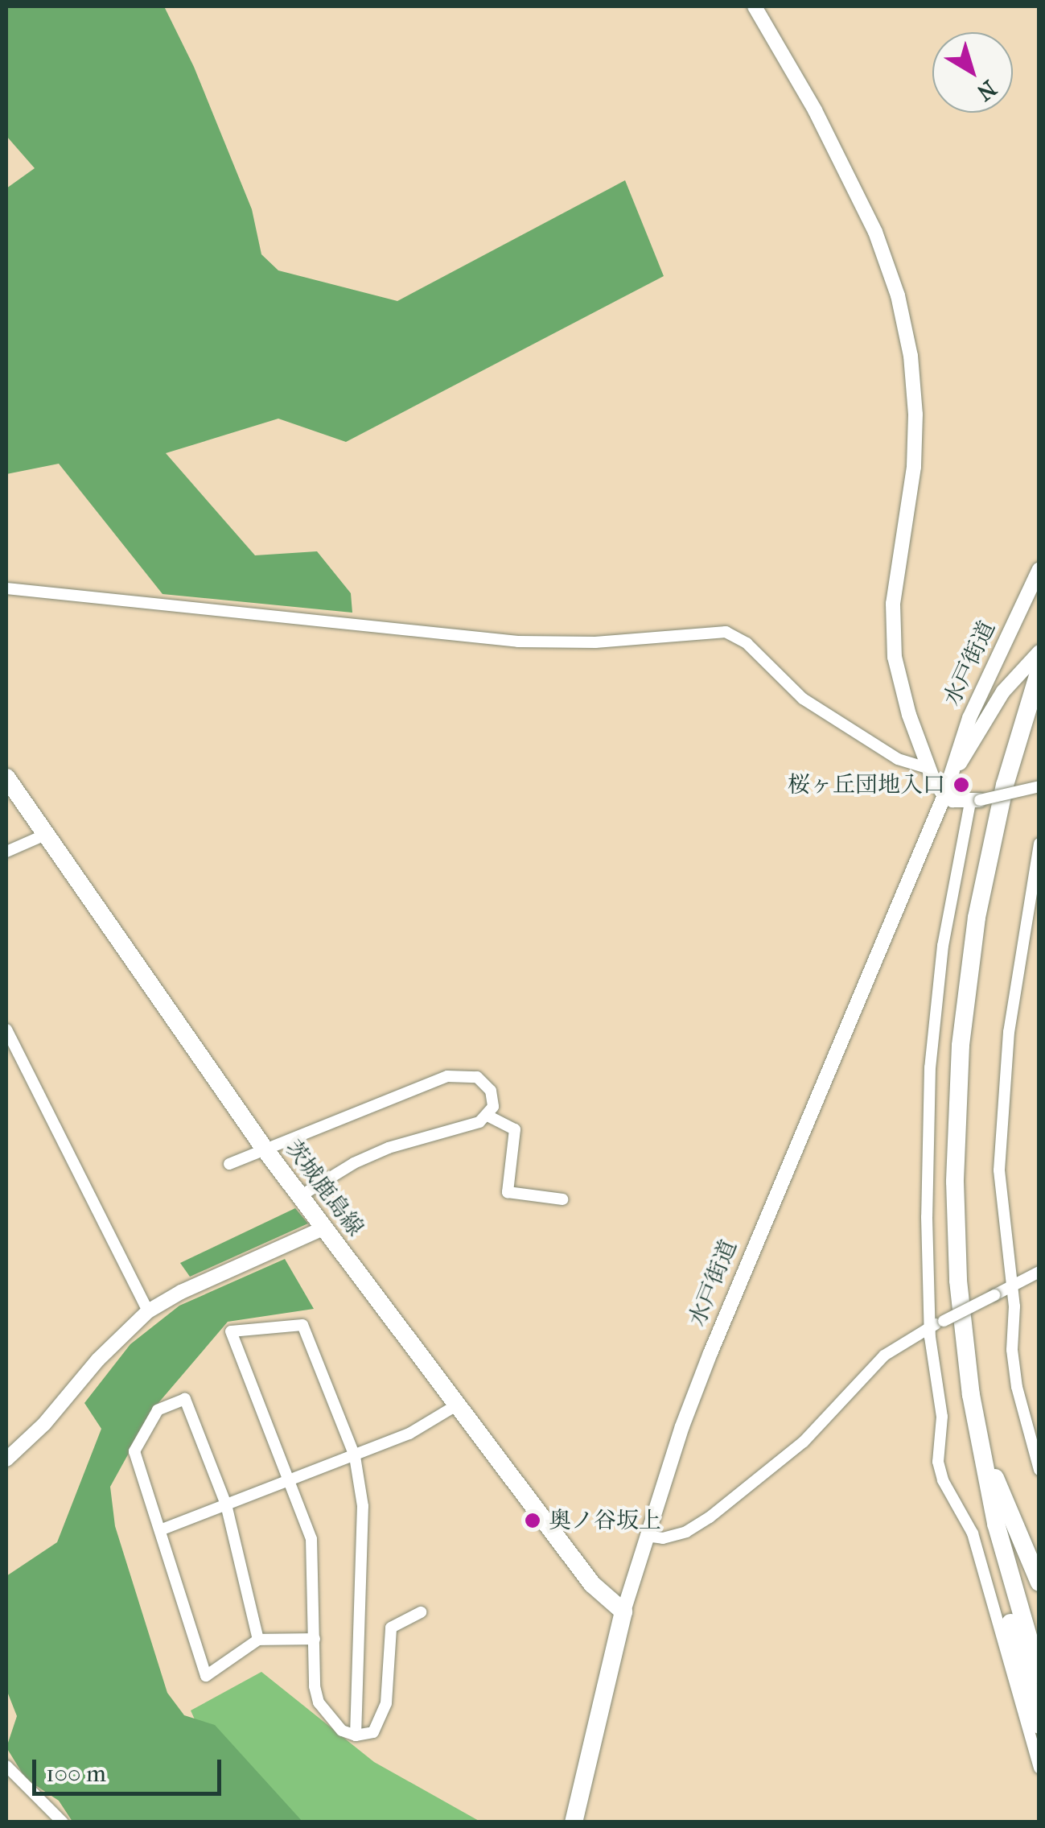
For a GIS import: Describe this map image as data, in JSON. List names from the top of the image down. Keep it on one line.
{"streets":{"main road":["水戸街道","茨城鹿島線"]},"crossings":[["水戸街道","茨城鹿島線"]],"places":["桜ヶ丘団地入口","奥ノ谷坂上"],"scale_bar":"100 m","north":"bottom right"}
